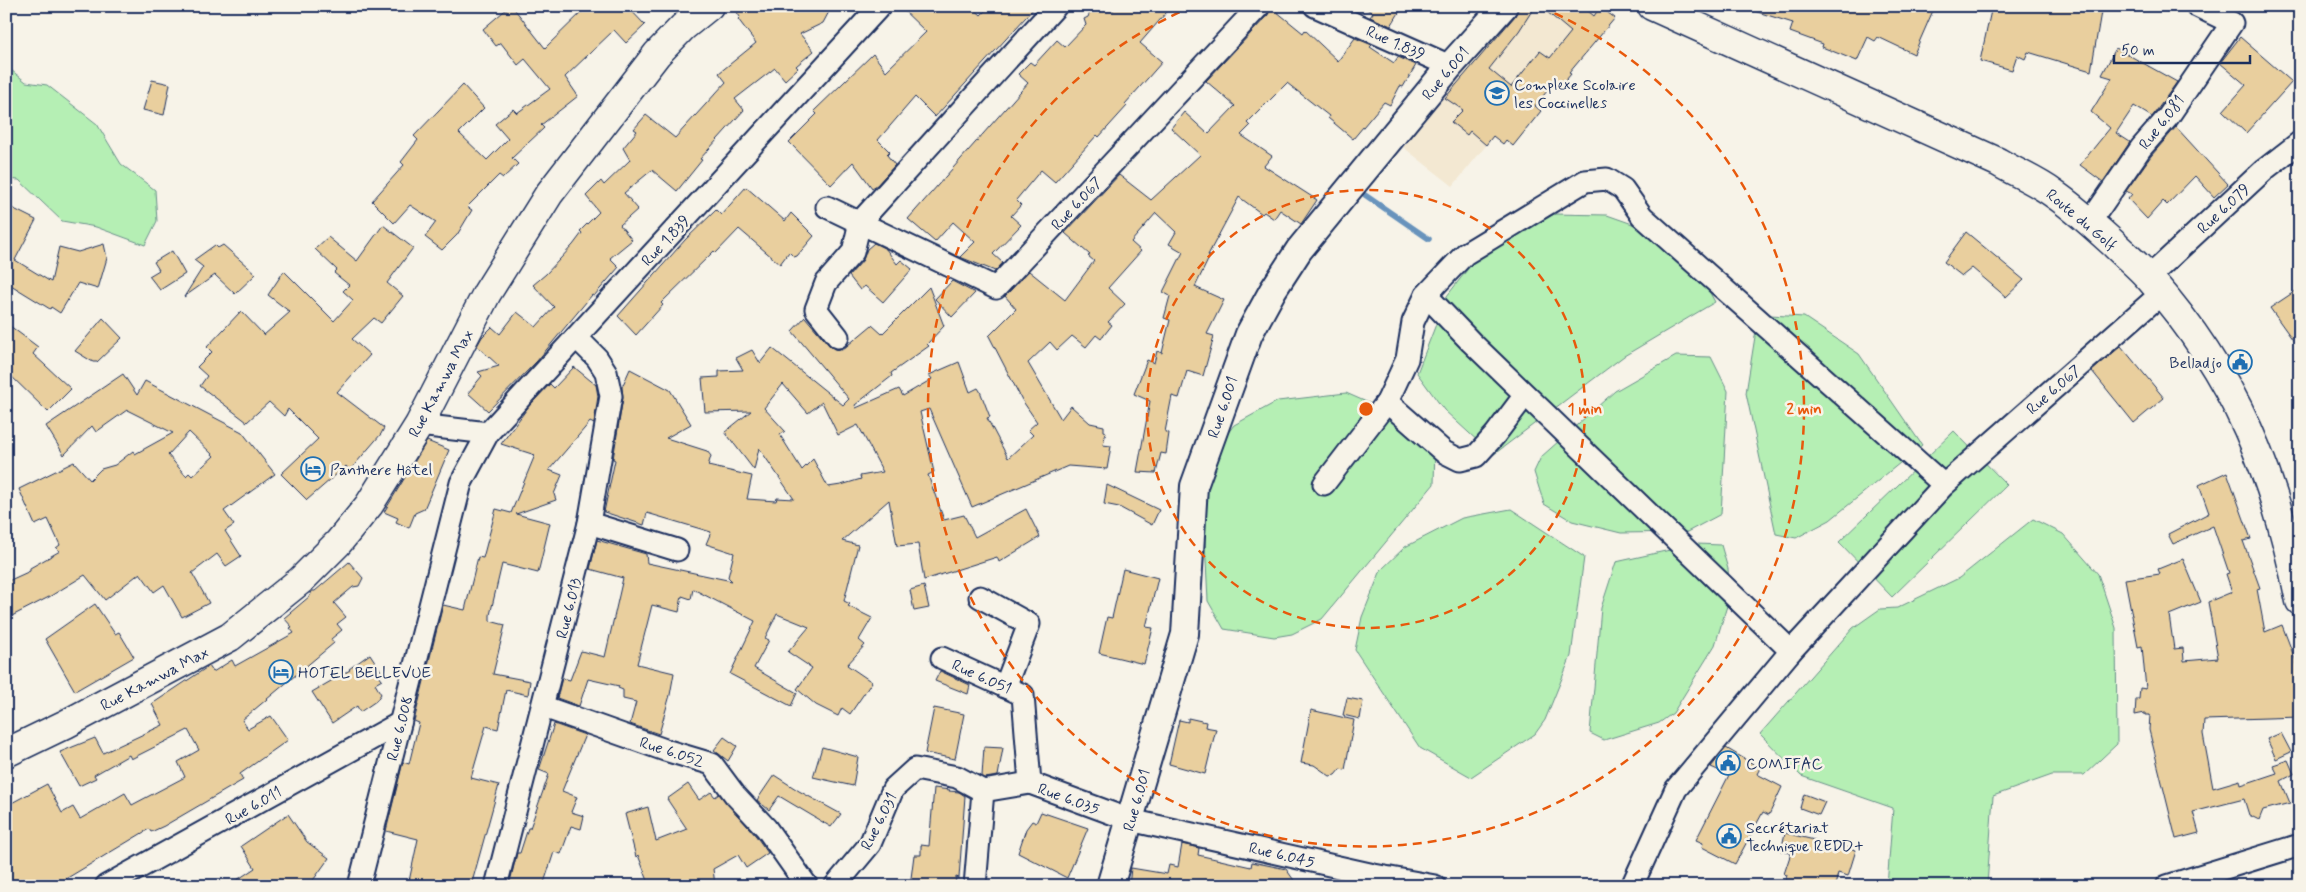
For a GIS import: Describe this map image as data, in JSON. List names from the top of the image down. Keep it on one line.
{"streets":{"main road":["Route du Golf","Rue Kamwa Max"],"street":["Rue 1.839","Rue 6.001","Rue 6.081","Rue 6.067","Rue 6.079","Rue 6.013","Rue 6.051","Rue 6.008","Rue 6.052","Rue 6.035","Rue 6.011","Rue 6.031","Rue 6.045"]},"crossings":[["Rue 1.839","Rue 6.001"],["Rue 1.839","Rue 6.013"],["Rue 1.839","Rue 6.008"],["Rue 6.001","Rue 6.035"],["Rue 6.001","Rue 6.045"],["Rue 6.081","Route du Golf"],["Rue 6.067","Rue 6.079"],["Rue 6.067","Route du Golf"],["Rue 6.079","Route du Golf"],["Rue 6.013","Rue 6.052"],["Rue 6.051","Rue 6.035"],["Rue 6.008","Rue 6.011"],["Rue 6.035","Rue 6.031"],["Rue 6.035","Rue 6.045"]],"places":{"school or university":["Complexe Scolaire les Coccinelles"],"public building":["Belladjo","COMIFAC","Secrétariat Technique REDD+"],"hotel":["Panthere Hôtel","HOTEL BELLEVUE"]},"scale_bar":"50 m","rings":["1 min","2 min"]}
